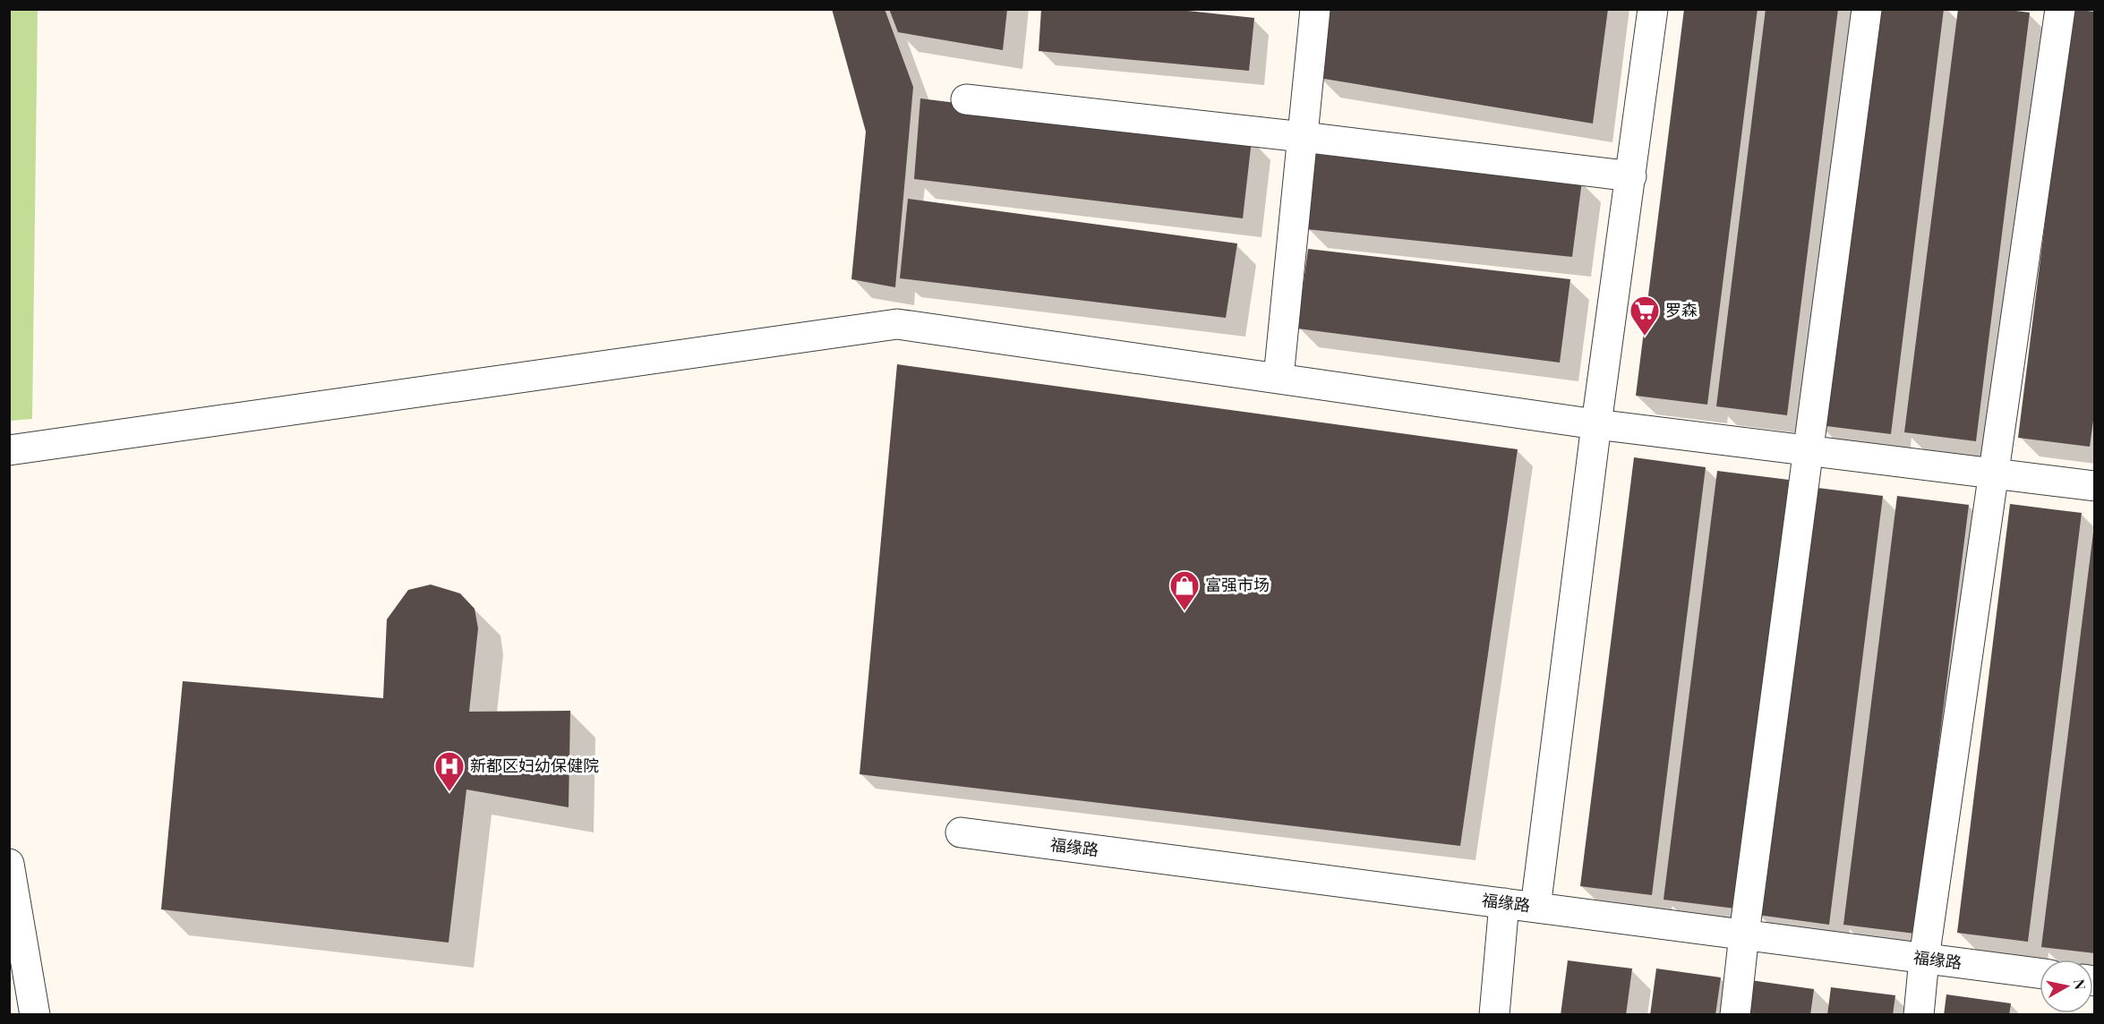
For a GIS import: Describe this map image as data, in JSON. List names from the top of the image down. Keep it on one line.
{"streets":{"street":["福缘路"]},"places":{"supermarket":["罗森"],"shop":["富强市场"],"hospital":["新都区妇幼保健院"]},"north":"right"}
